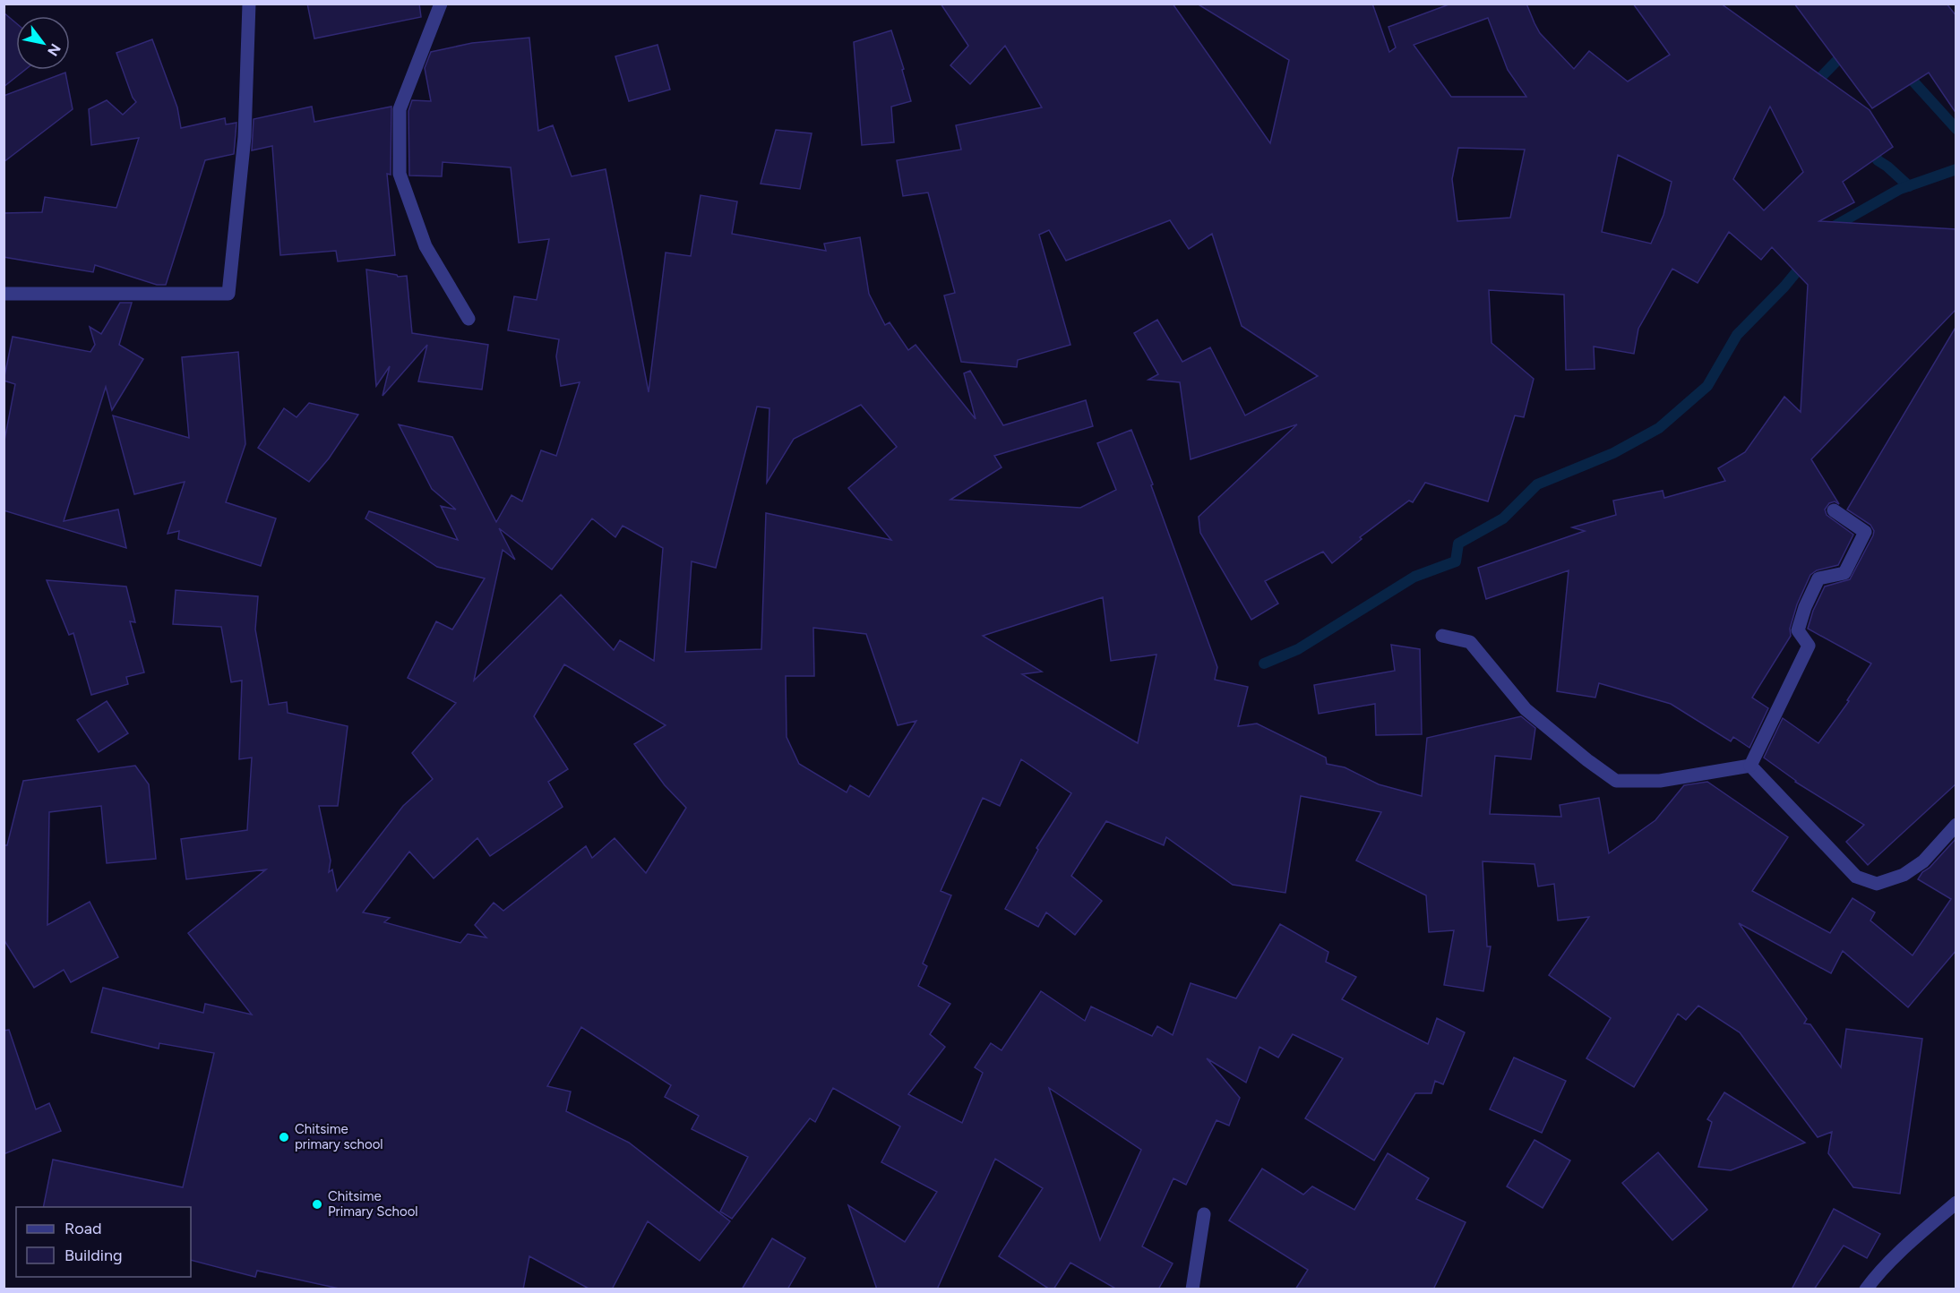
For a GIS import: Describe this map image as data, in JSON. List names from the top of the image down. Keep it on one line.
{"places":["Chitsime primary school","Chitsime Primary School"],"legend":["Road","Building"],"north":"bottom right"}
